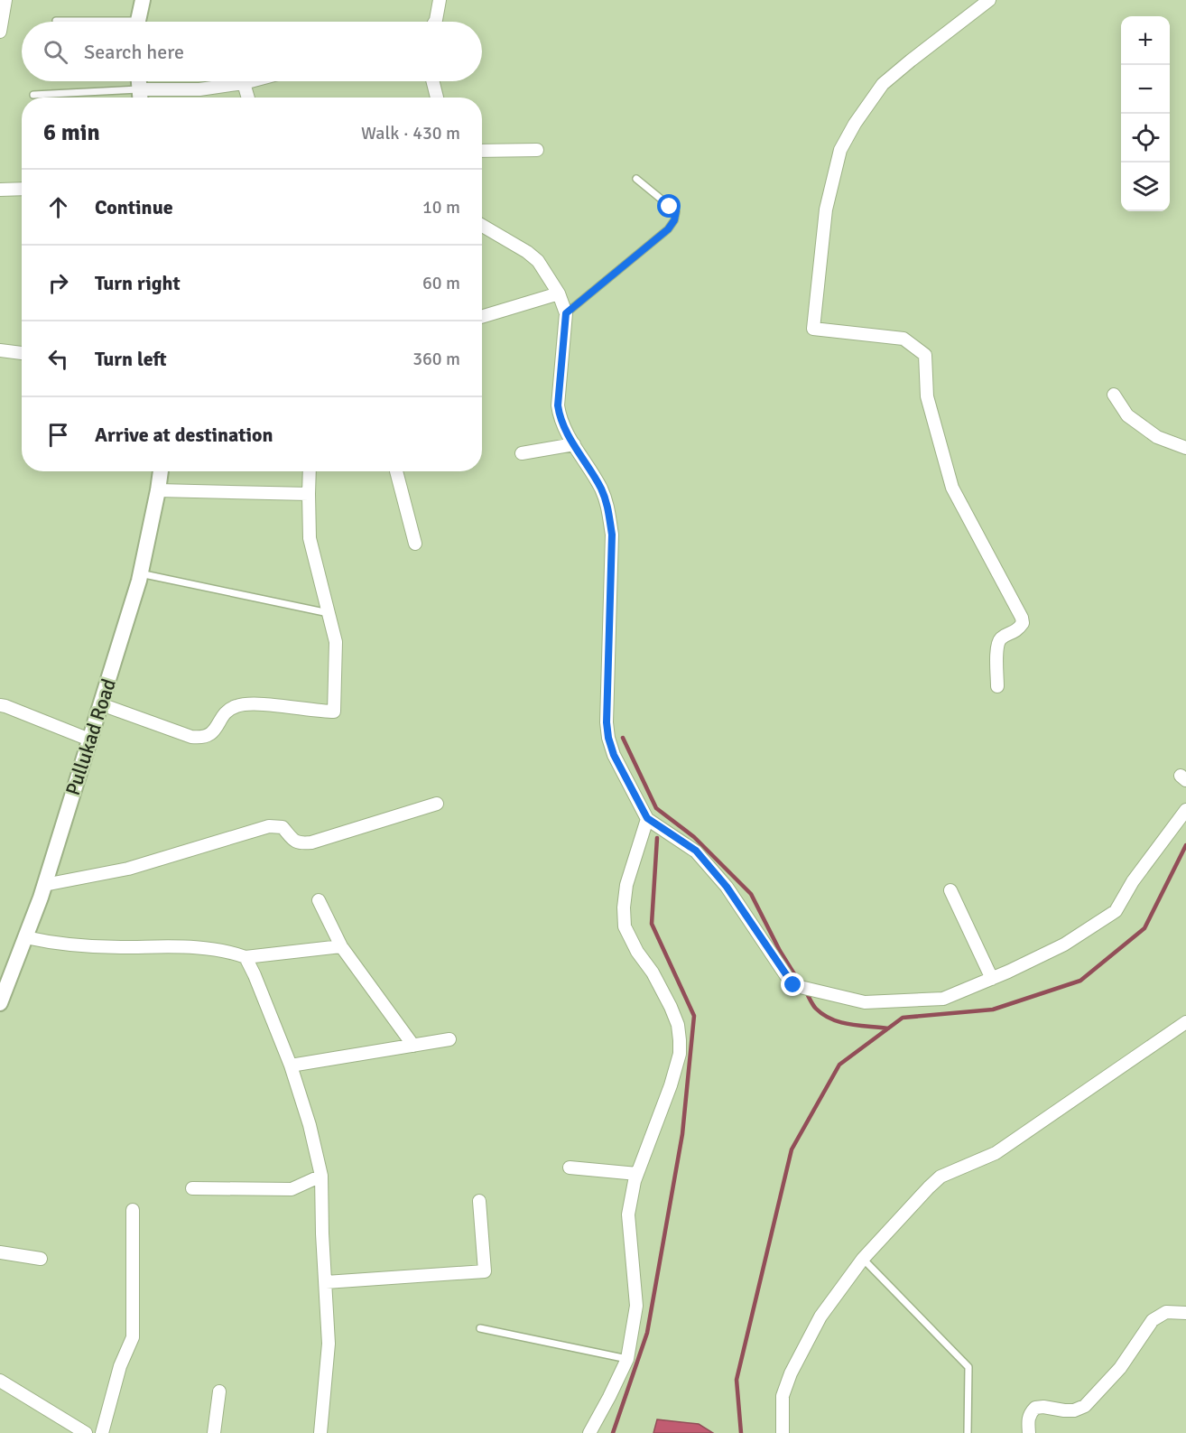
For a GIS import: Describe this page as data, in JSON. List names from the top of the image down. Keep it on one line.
{"streets":{"street":["Pullukad Road"]},"page":{"map_buttons":["+","−"],"search":"Search here","heading":["6 min","Walk · 430 m"],"list":[["Continue","10 m"],["Turn right","60 m"],["Turn left","360 m"],"Arrive at destination"]}}
